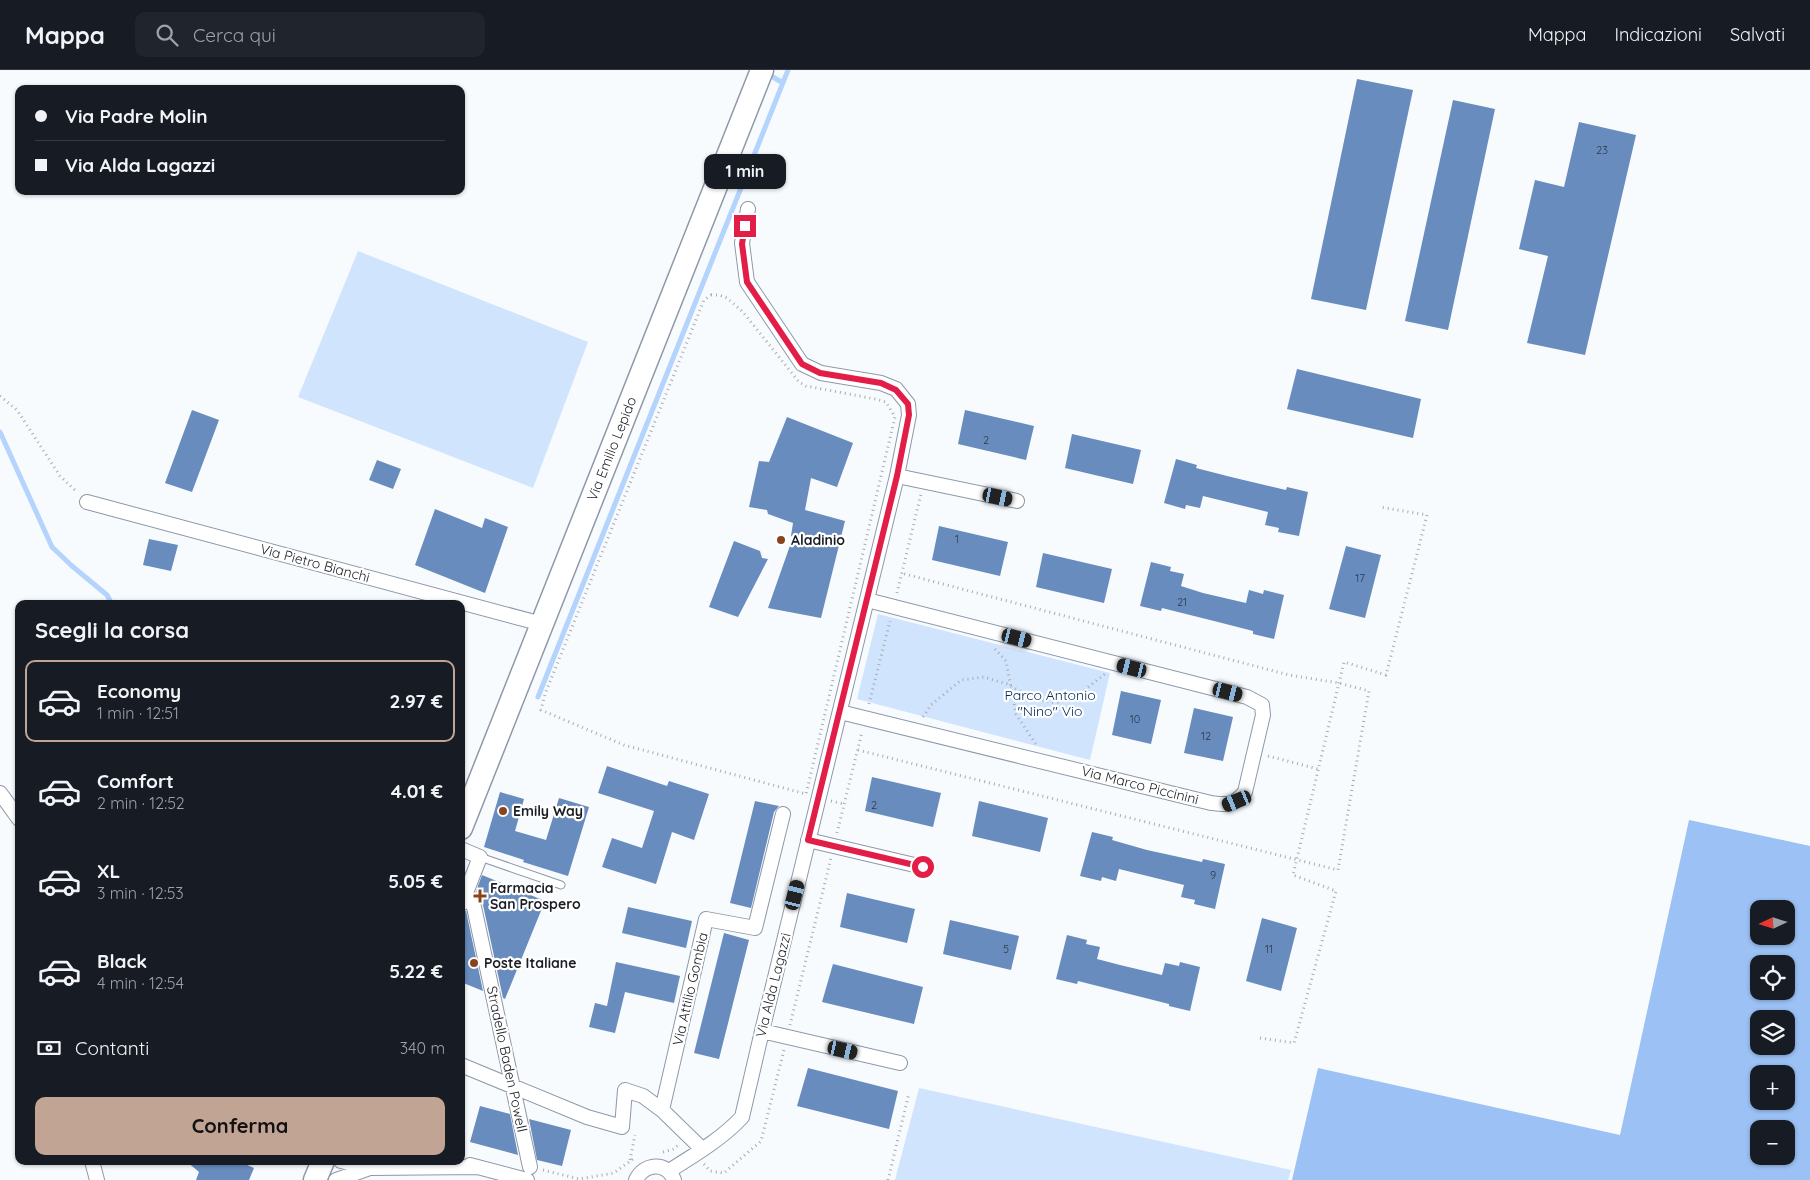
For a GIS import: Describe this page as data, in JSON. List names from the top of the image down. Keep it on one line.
{"streets":{"main road":["Via Emilio Lepido"],"street":["Via Pietro Bianchi","Via Marco Piccinini","Via Alda Lagazzi","Via Attilio Gombia","Stradello Baden Powell"]},"crossings":[["Via Emilio Lepido","Via Pietro Bianchi"],["Via Marco Piccinini","Via Alda Lagazzi"]],"parks":["Parco Antonio \"Nino\" Vio"],"places":{"other":["Aladinio","Emily Way","Poste Italiane"],"health":["Farmacia San Prospero"]},"house_numbers":["23","2","1","17","21","10","12","2","9","5","11"],"north":"left","page":{"header":"Mappa","search":"Cerca qui","nav":["Mappa","Indicazioni","Salvati"],"banner":["Via Padre Molin","Via Alda Lagazzi"],"bubble":"1 min","heading":"Scegli la corsa","list":[{"name":"Economy","note":"1 min · 12:51","value":"2.97 €"},{"name":"Comfort","note":"2 min · 12:52","value":"4.01 €"},{"name":"XL","note":"3 min · 12:53","value":"5.05 €"},{"name":"Black","note":"4 min · 12:54","value":"5.22 €"}],"map_buttons":["+","−"],"pay":["Contanti","340 m"],"buttons":"Conferma"}}
